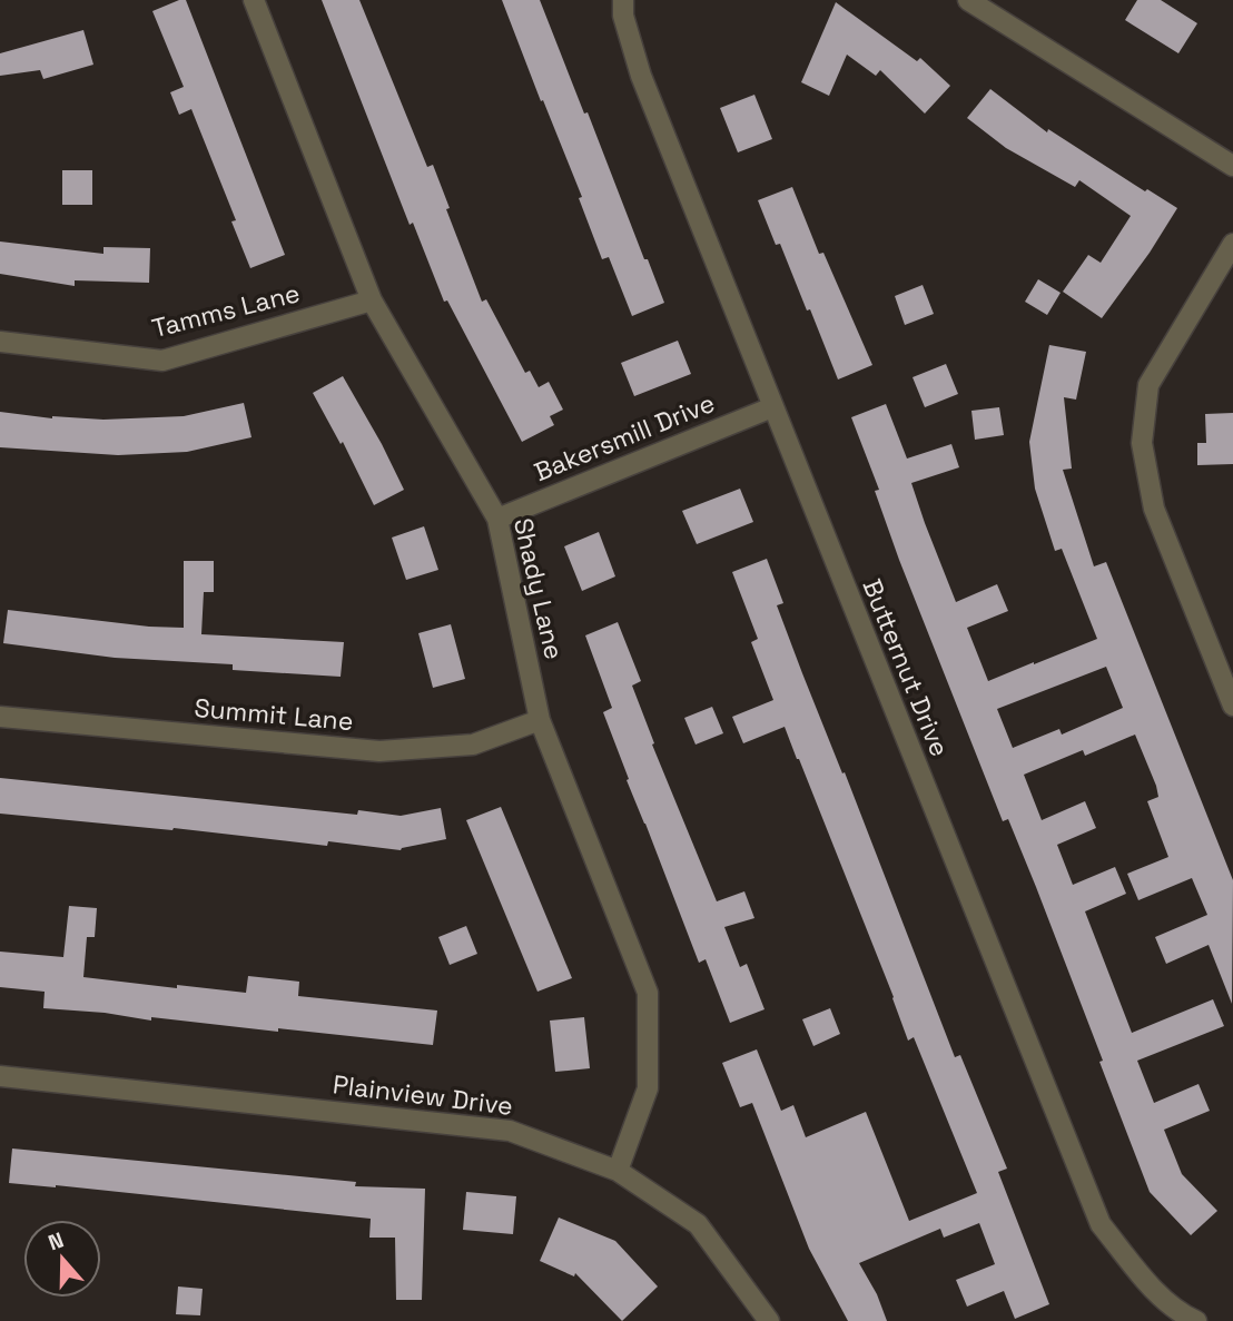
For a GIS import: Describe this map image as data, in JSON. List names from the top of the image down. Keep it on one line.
{"streets":{"street":["Tamms Lane","Bakersmill Drive","Shady Lane","Butternut Drive","Summit Lane","Plainview Drive"]},"crossings":[["Tamms Lane","Shady Lane"],["Bakersmill Drive","Shady Lane"],["Bakersmill Drive","Butternut Drive"],["Shady Lane","Summit Lane"],["Shady Lane","Plainview Drive"]],"north":"top"}
